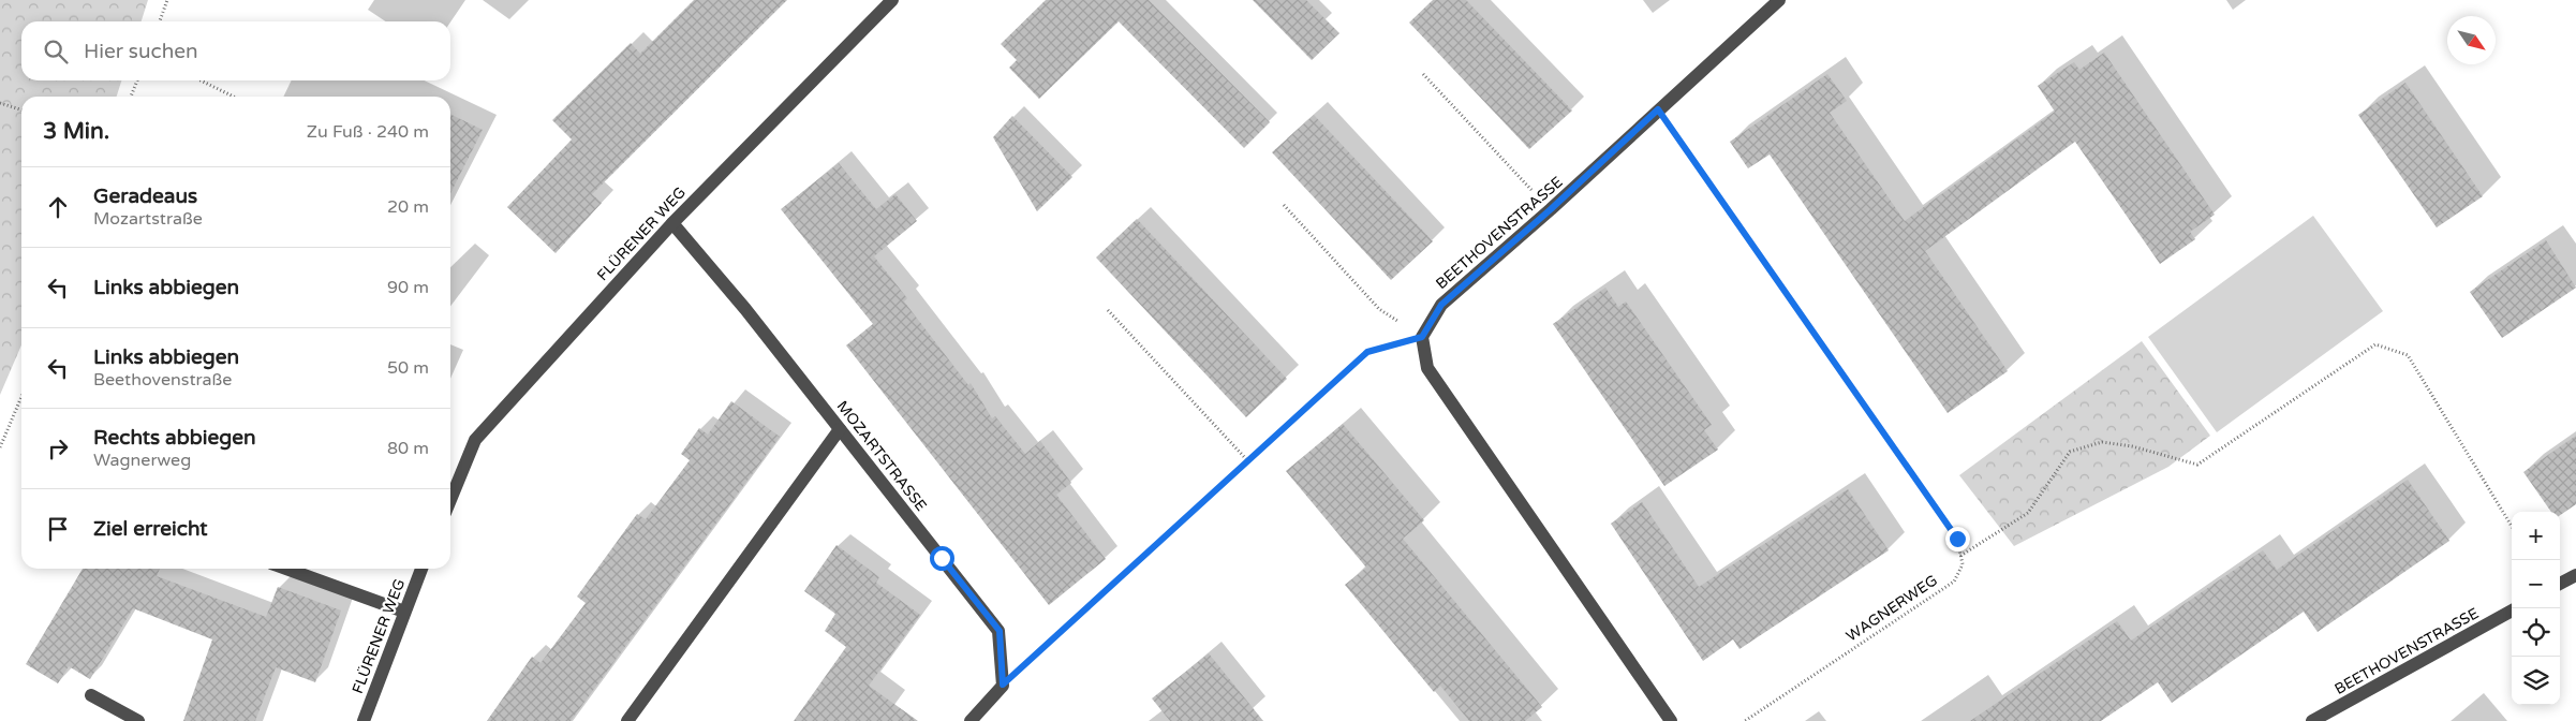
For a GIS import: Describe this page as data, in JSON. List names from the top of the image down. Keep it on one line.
{"streets":{"street":["BEETHOVENSTRASSE","FLÜRENER WEG","MOZARTSTRASSE"],"path":["WAGNERWEG"]},"crossings":[["FLÜRENER WEG","MOZARTSTRASSE"]],"north":"bottom right","page":{"search":"Hier suchen","heading":["3 Min.","Zu Fuß · 240 m"],"list":[["Geradeaus","Mozartstraße","20 m"],["Links abbiegen","90 m"],["Links abbiegen","Beethovenstraße","50 m"],["Rechts abbiegen","Wagnerweg","80 m"],"Ziel erreicht"],"map_buttons":["+","−"]}}
